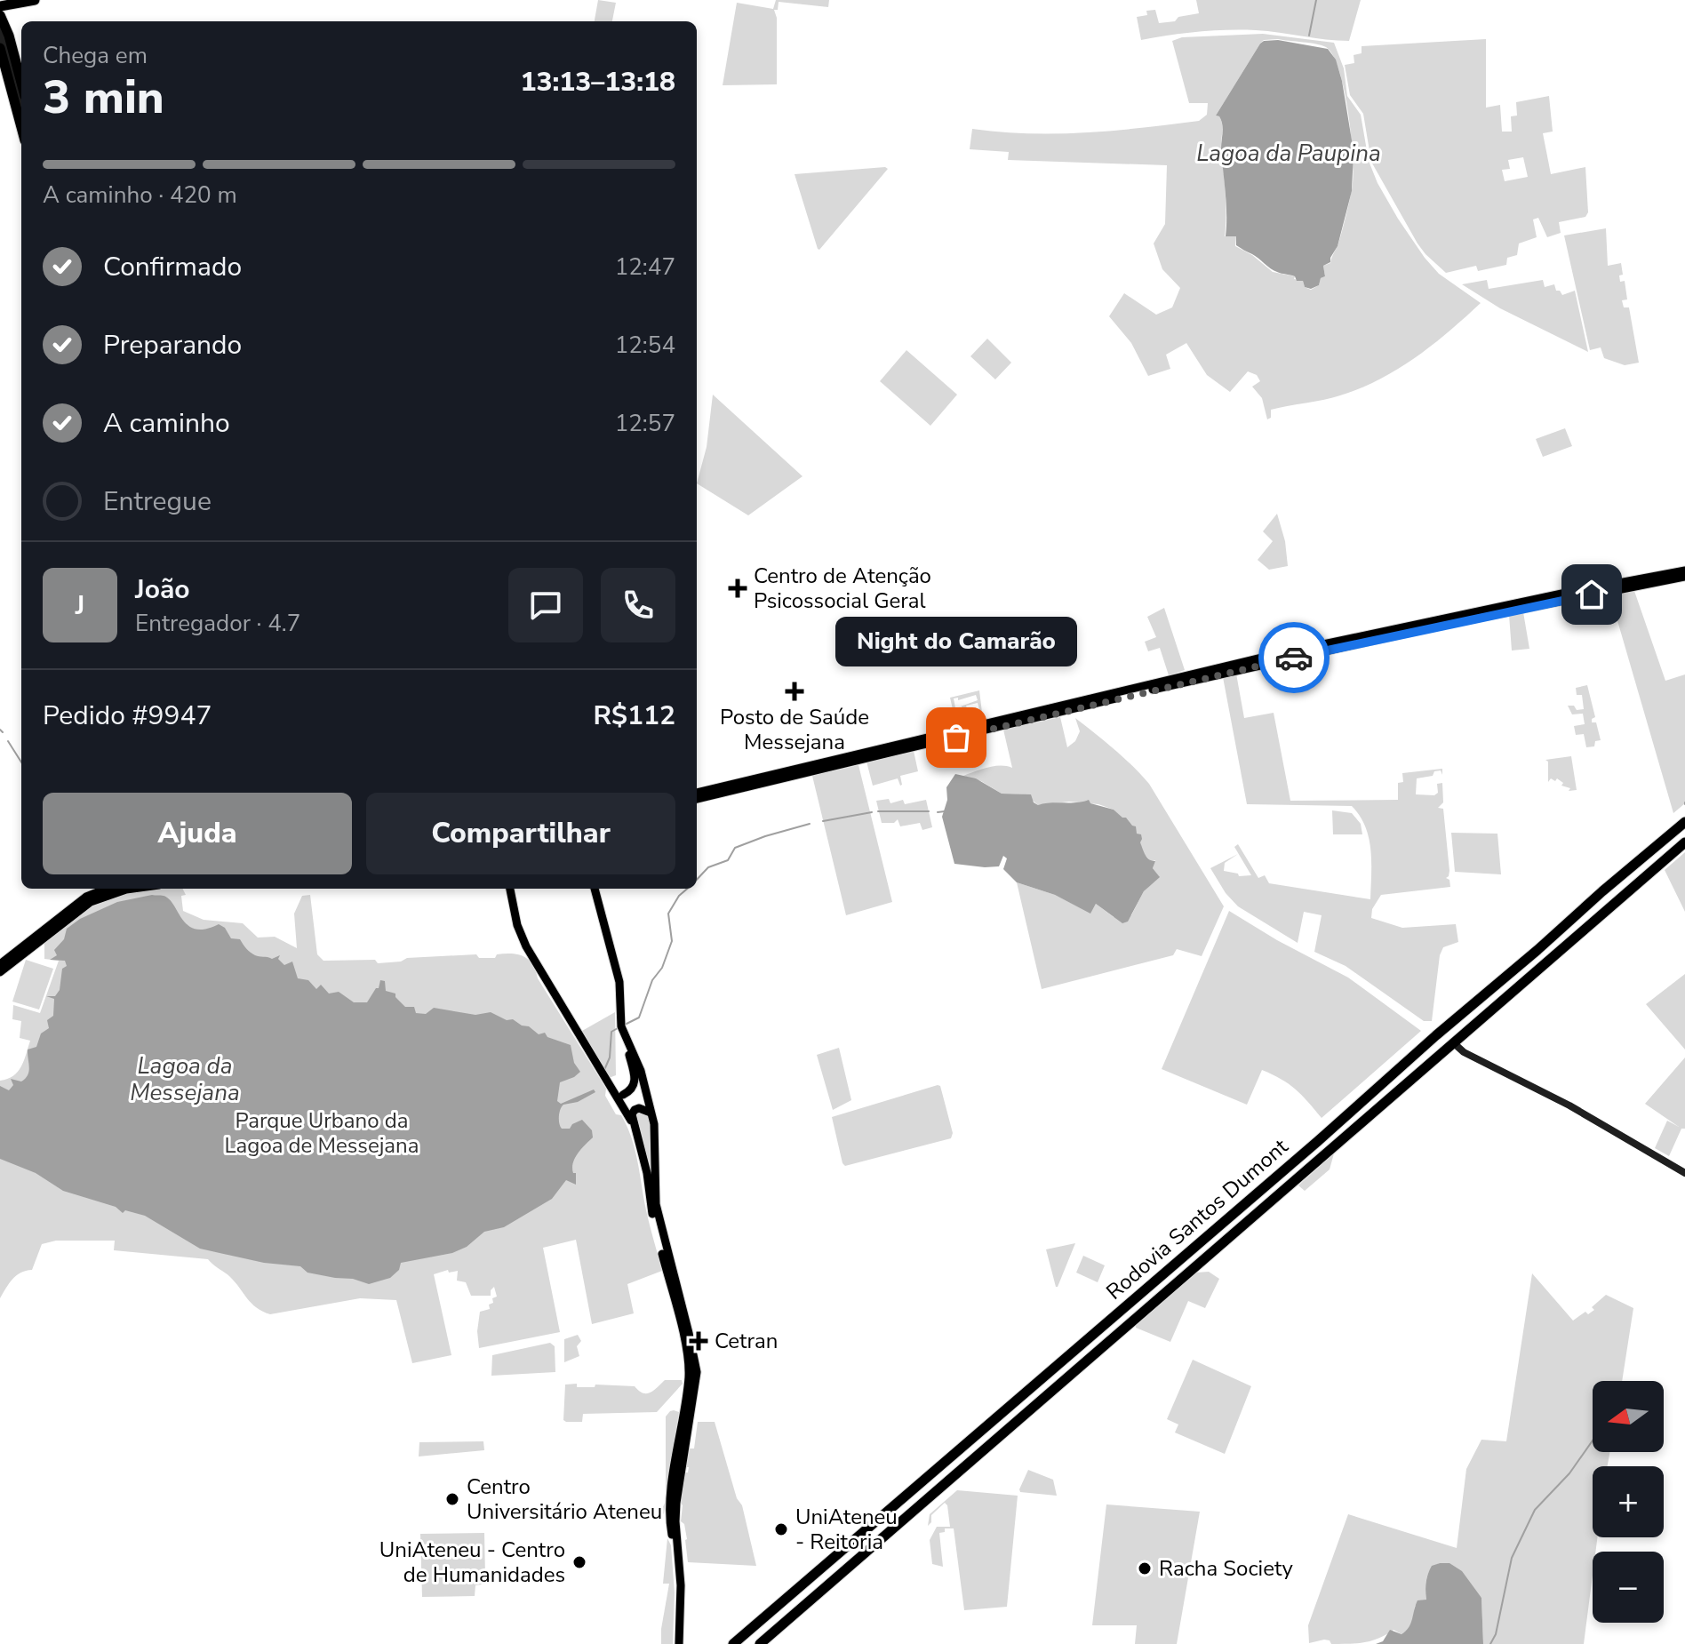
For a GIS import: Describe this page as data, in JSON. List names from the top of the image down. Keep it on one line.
{"streets":{"highway":["Rodovia Santos Dumont"]},"water":["Lagoa da Paupina","Lagoa da Messejana"],"parks":["Parque Urbano da Lagoa de Messejana"],"places":{"health":["Centro de Atenção Psicossocial Geral","Posto de Saúde Messejana","Cetran"],"other":["Night do Camarão","Centro Universitário Ateneu","UniAteneu - Reitoria","UniAteneu - Centro de Humanidades","Racha Society"]},"north":"left","page":{"heading":["3 min","Chega em","13:13–13:18"],"panel":["João","Entregador · 4.7","Pedido #9947","R$112"],"bar":"A caminho · 420 m","list":[["Confirmado","12:47"],["Preparando","12:54"],["A caminho","12:57"],"Entregue"],"round":"J","bubble":"Night do Camarão","buttons":["Ajuda","Compartilhar"],"map_buttons":["+","−"]}}
